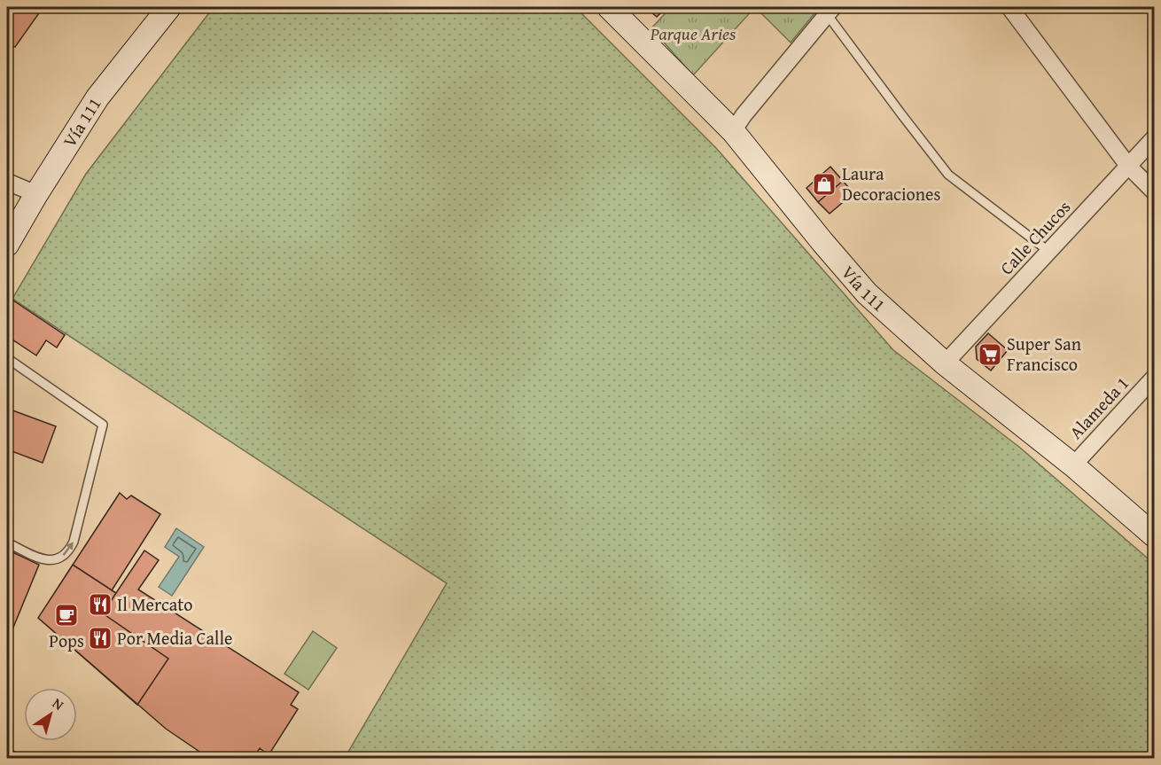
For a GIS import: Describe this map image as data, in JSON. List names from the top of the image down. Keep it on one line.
{"streets":{"main road":["Vía 111"],"street":["Calle Chucos","Alameda 1"]},"crossings":[["Vía 111","Calle Chucos"],["Vía 111","Alameda 1"]],"parks":["Parque Aries"],"places":{"shop":["Laura Decoraciones"],"supermarket":["Super San Francisco"],"restaurant":["Il Mercato","Por Media Calle"],"cafe":["Pops"]},"north":"top right"}
